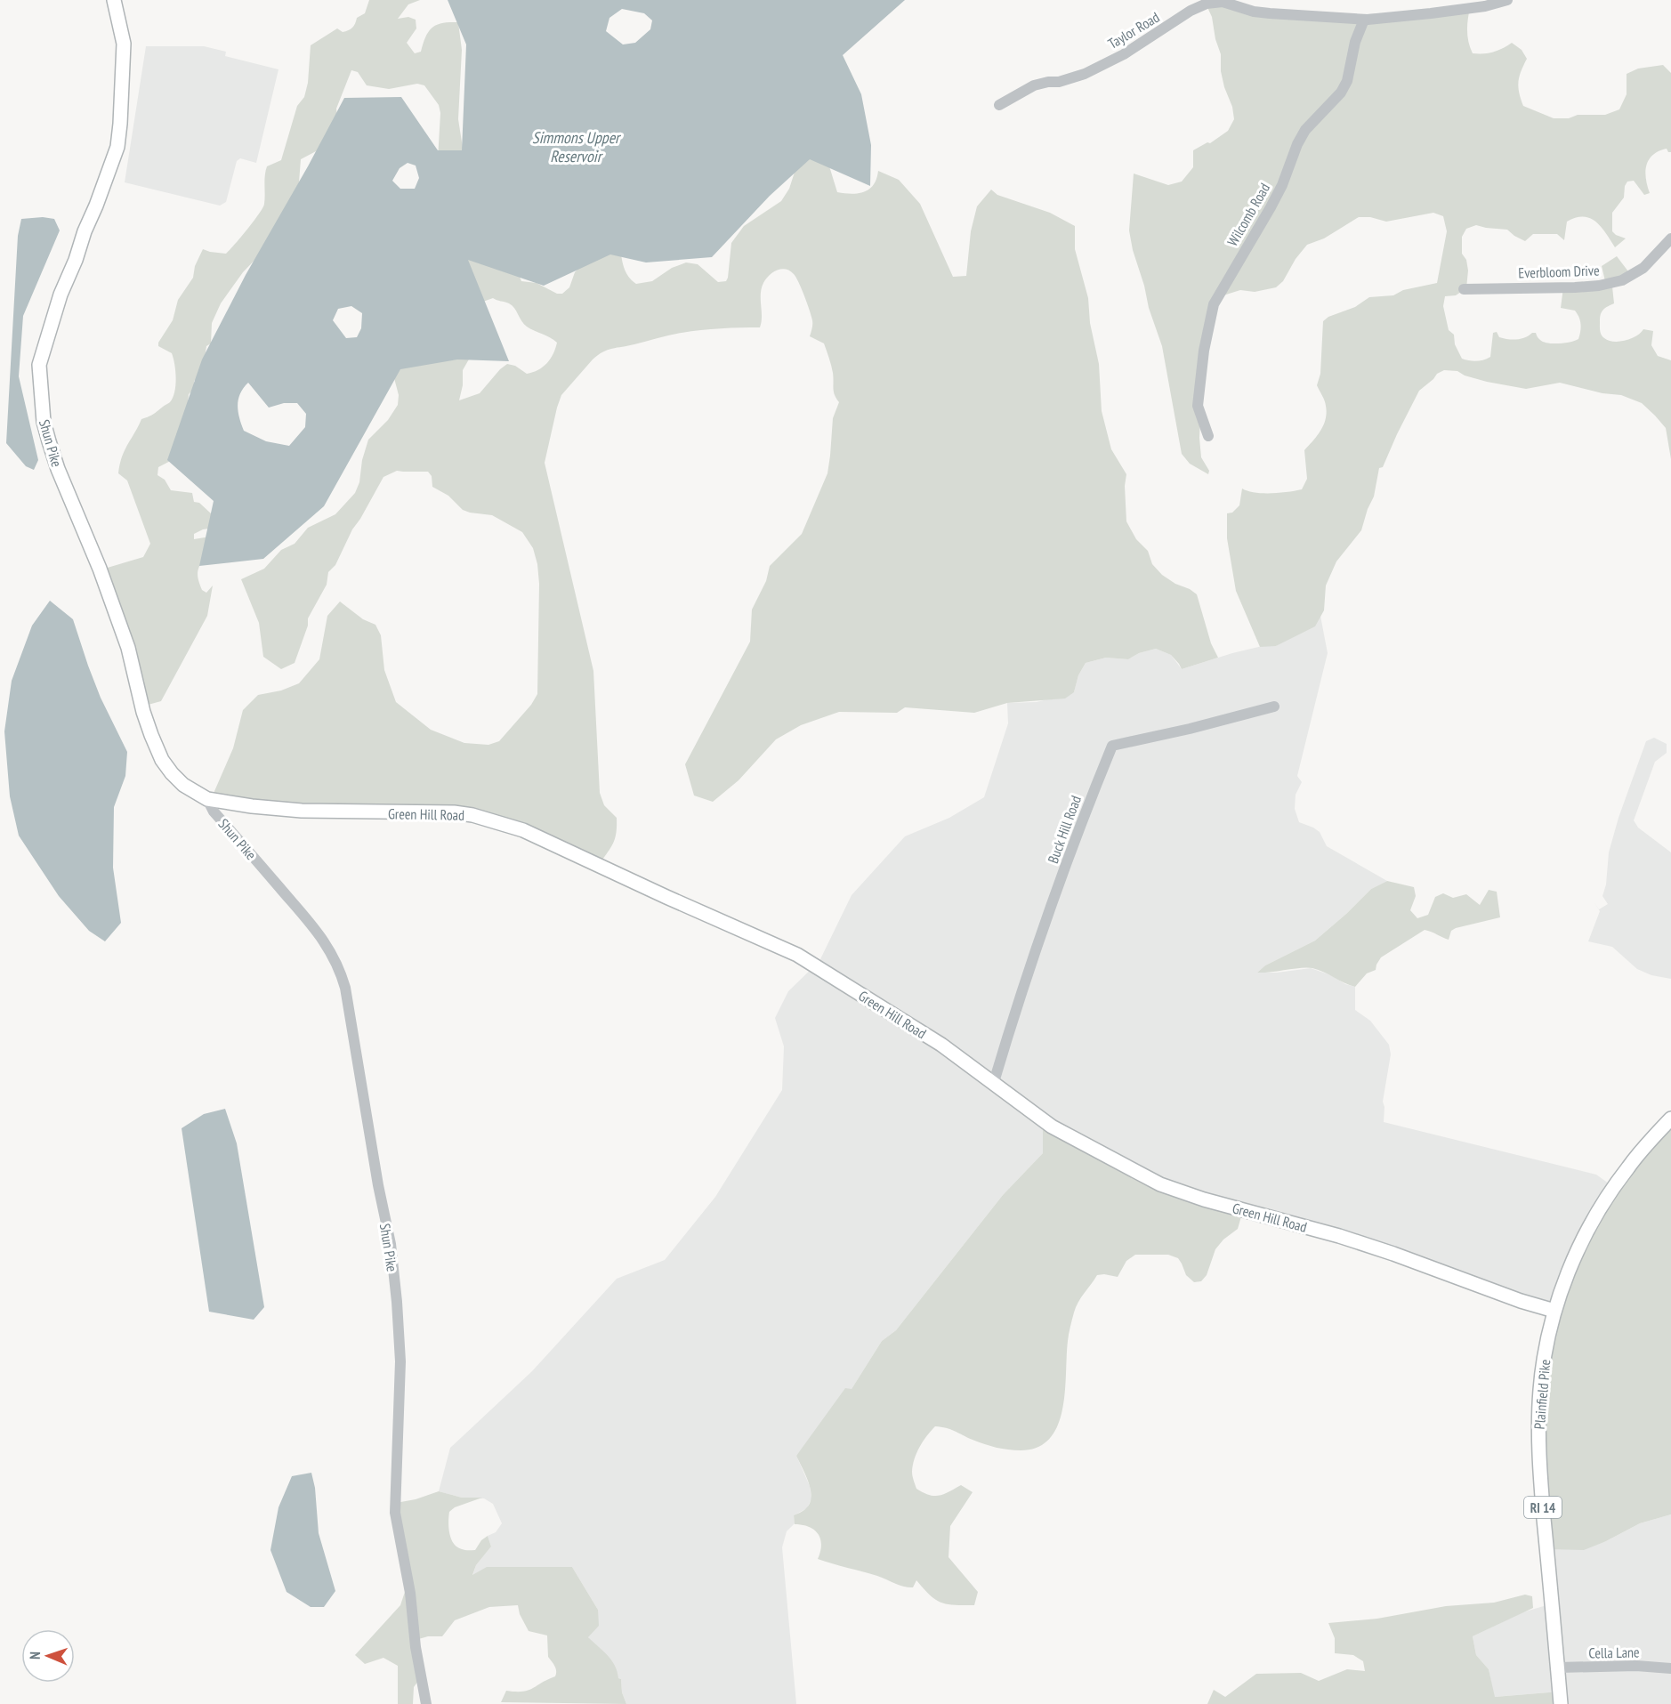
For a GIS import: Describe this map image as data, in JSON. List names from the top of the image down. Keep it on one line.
{"streets":{"main road":["Shun Pike","Green Hill Road","Plainfield Pike","RI 14"],"street":["Taylor Road","Wilcomb Road","Everbloom Drive","Buck Hill Road","Cella Lane"]},"crossings":[["Taylor Road","Wilcomb Road"],["Shun Pike","Green Hill Road"],["Green Hill Road","Buck Hill Road"],["Green Hill Road","Plainfield Pike"],["Plainfield Pike","Cella Lane"]],"water":["Simmons Upper Reservoir"],"north":"left"}
